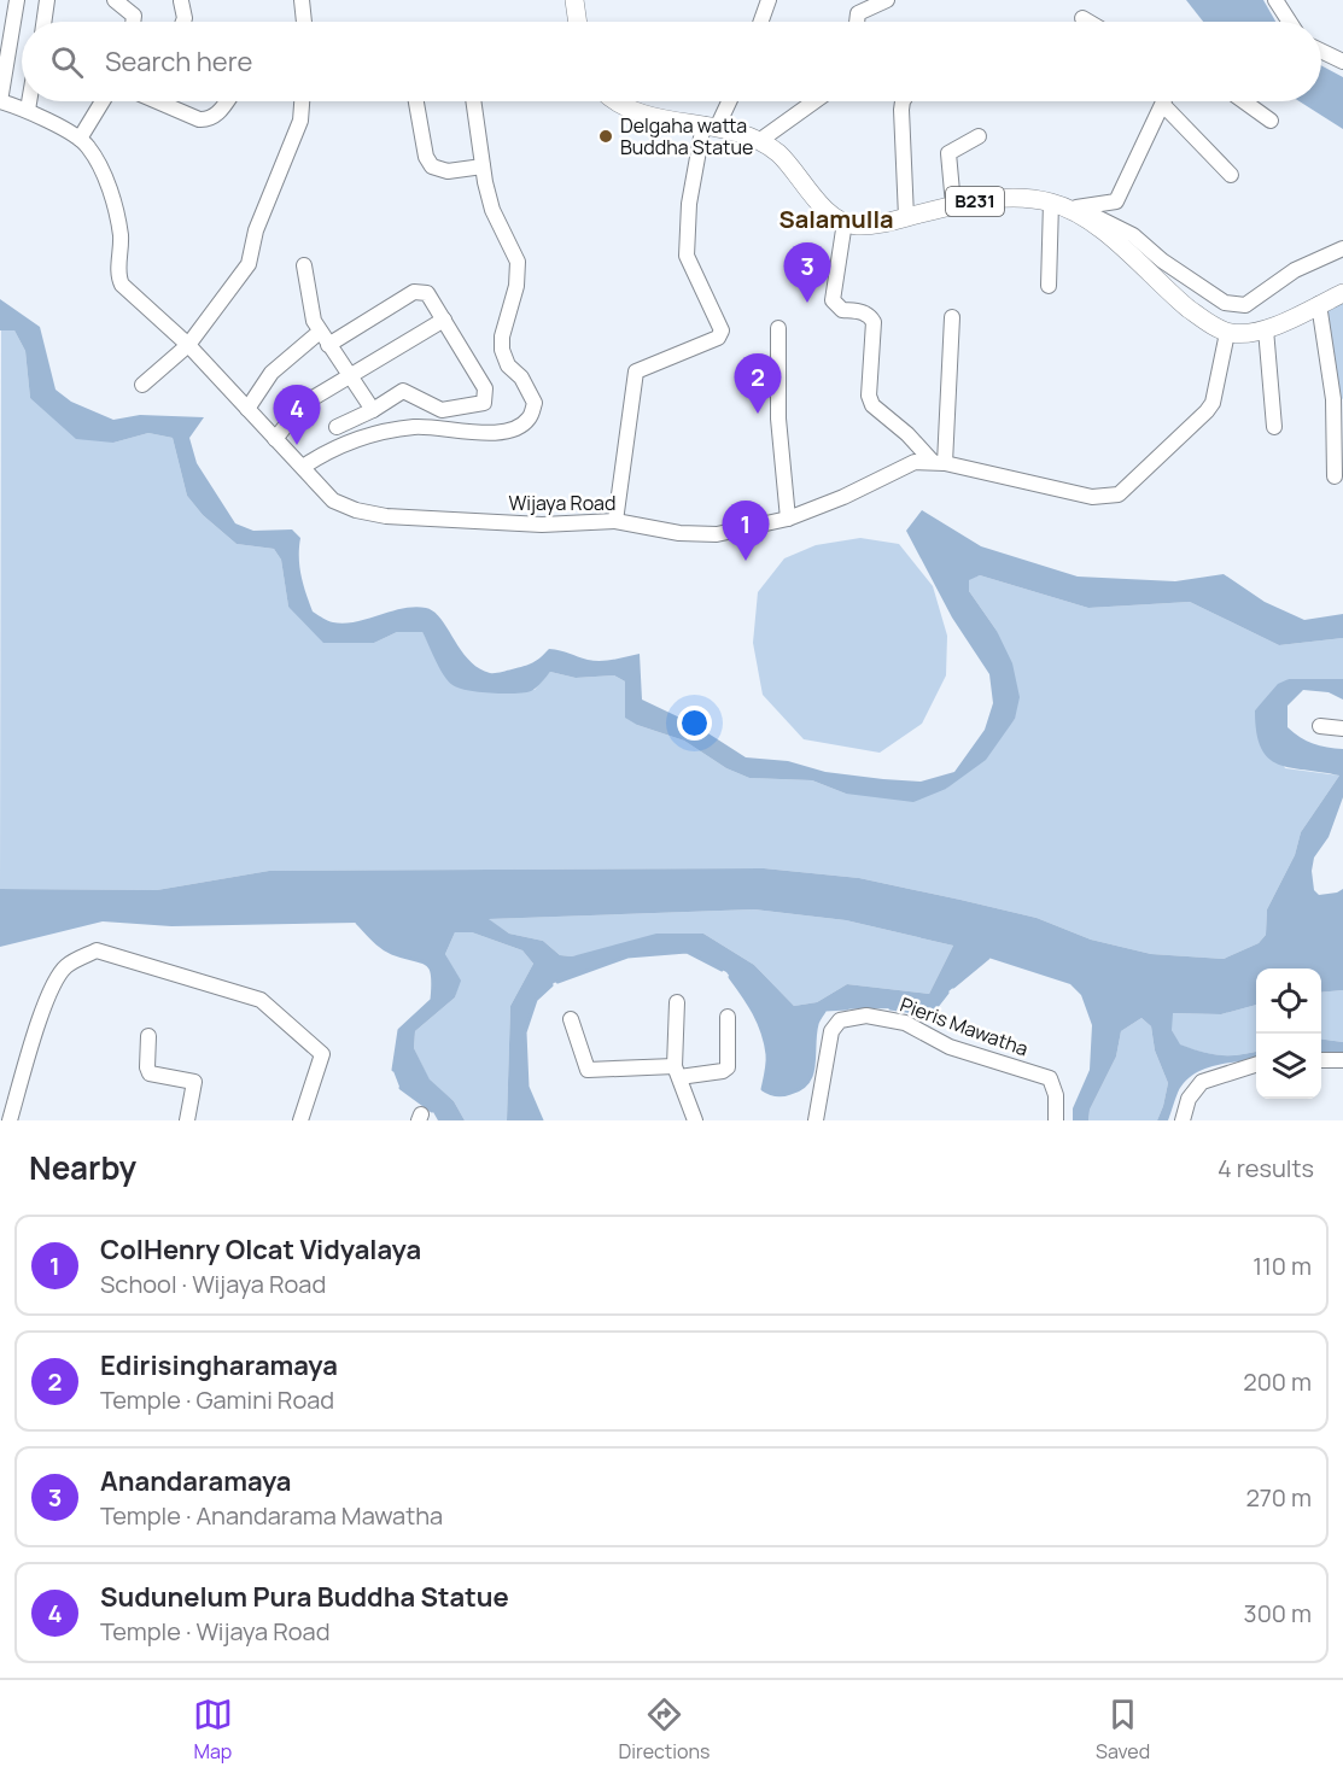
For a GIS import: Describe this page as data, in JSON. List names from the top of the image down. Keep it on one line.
{"streets":{"main road":["B231"],"street":["Wijaya Road","Pieris Mawatha"]},"crossings":[["B231","Wijaya Road"]],"districts":["Salamulla"],"places":["Delgaha watta Buddha Statue"],"page":{"search":"Search here","pins":["3","2","4","1"],"heading":["Nearby","4 results"],"list":[{"mark":"1","name":"ColHenry Olcat Vidyalaya","note":"School · Wijaya Road","value":"110 m"},{"mark":"2","name":"Edirisingharamaya","note":"Temple · Gamini Road","value":"200 m"},{"mark":"3","name":"Anandaramaya","note":"Temple · Anandarama Mawatha","value":"270 m"},{"mark":"4","name":"Sudunelum Pura Buddha Statue","note":"Temple · Wijaya Road","value":"300 m"}],"nav":["Map","Directions","Saved"]}}
